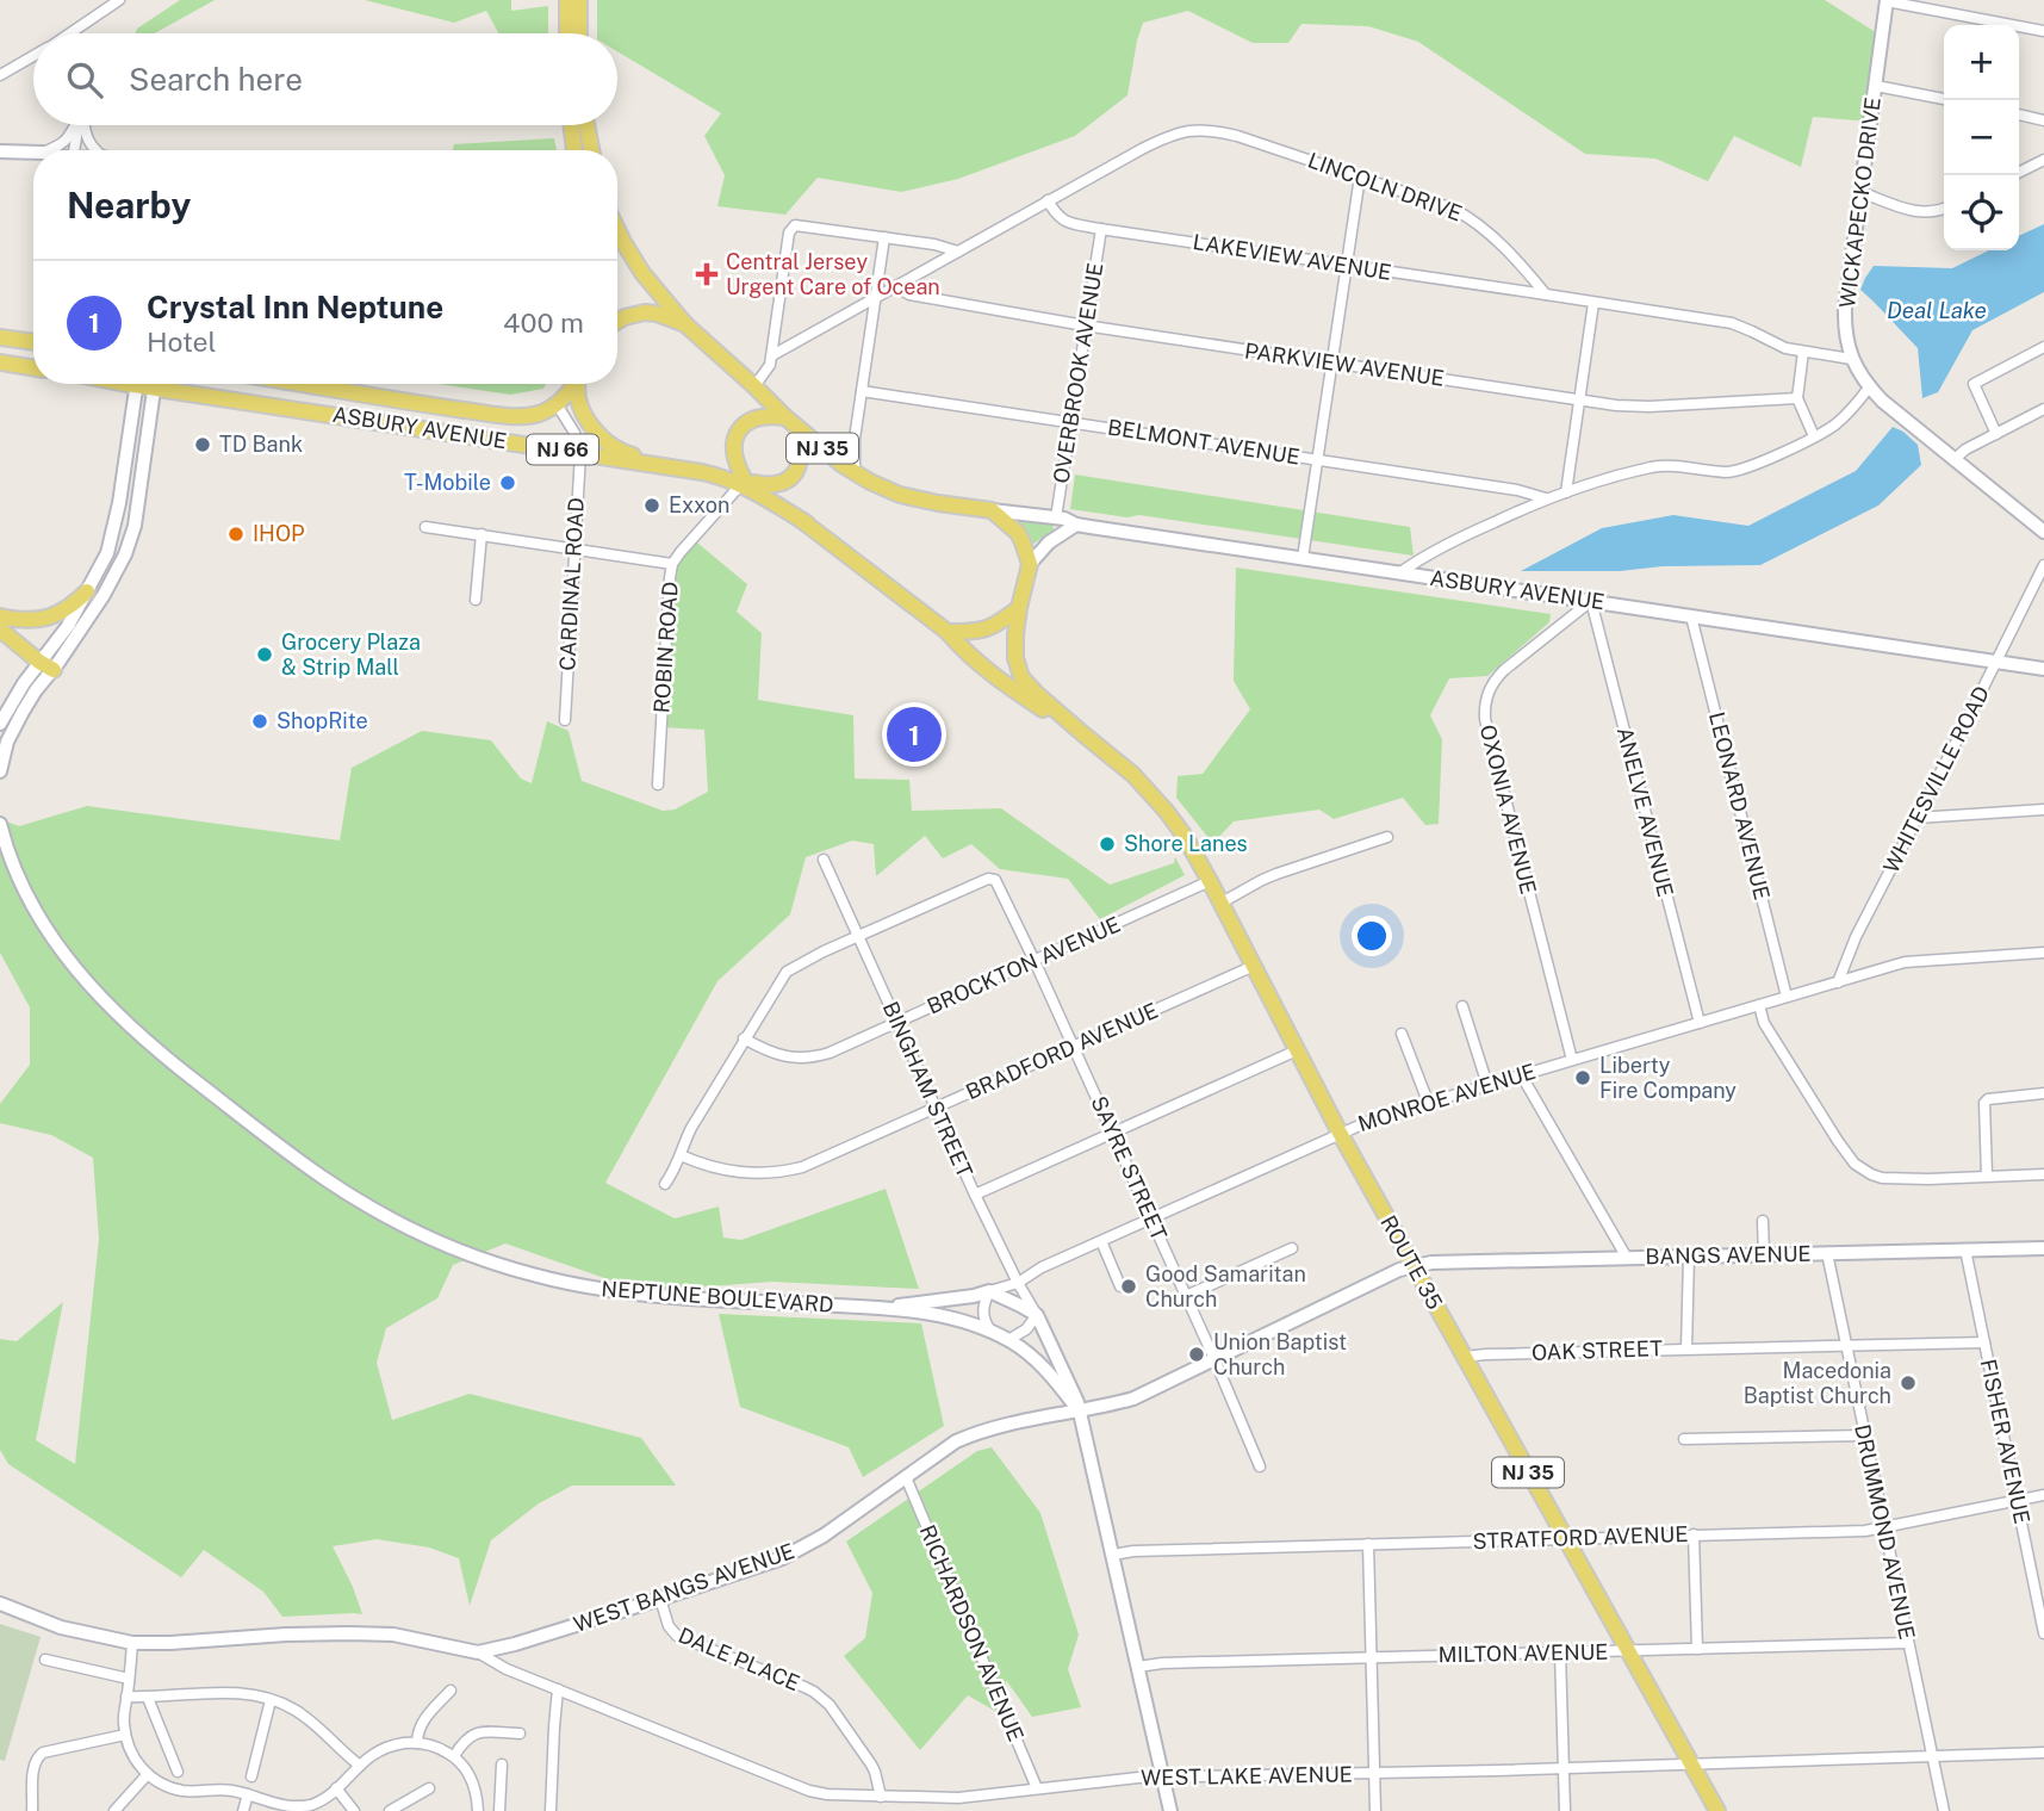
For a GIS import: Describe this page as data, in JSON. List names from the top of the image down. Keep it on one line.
{"streets":{"main road":["ASBURY AVENUE","NJ 35","NJ 66","ROUTE 35"],"street":["LINCOLN DRIVE","WICKAPECKO DRIVE","LAKEVIEW AVENUE","PARKVIEW AVENUE","OVERBROOK AVENUE","BELMONT AVENUE","CARDINAL ROAD","ROBIN ROAD","WHITESVILLE ROAD","LEONARD AVENUE","OXONIA AVENUE","ANELVE AVENUE","BROCKTON AVENUE","BRADFORD AVENUE","BINGHAM STREET","MONROE AVENUE","SAYRE STREET","BANGS AVENUE","NEPTUNE BOULEVARD","OAK STREET","FISHER AVENUE","DRUMMOND AVENUE","STRATFORD AVENUE","WEST BANGS AVENUE","RICHARDSON AVENUE","MILTON AVENUE","DALE PLACE","WEST LAKE AVENUE"]},"crossings":[["LINCOLN DRIVE","LAKEVIEW AVENUE"],["LINCOLN DRIVE","PARKVIEW AVENUE"],["LAKEVIEW AVENUE","OVERBROOK AVENUE"],["PARKVIEW AVENUE","OVERBROOK AVENUE"],["OVERBROOK AVENUE","ASBURY AVENUE"],["OVERBROOK AVENUE","BELMONT AVENUE"],["ASBURY AVENUE","NJ 35"],["ASBURY AVENUE","NJ 66"],["ASBURY AVENUE","CARDINAL ROAD"],["ASBURY AVENUE","ROBIN ROAD"],["ASBURY AVENUE","WHITESVILLE ROAD"],["ASBURY AVENUE","LEONARD AVENUE"],["ASBURY AVENUE","OXONIA AVENUE"],["ASBURY AVENUE","ANELVE AVENUE"],["NJ 35","ROBIN ROAD"],["NJ 35","ROUTE 35"],["NJ 66","CARDINAL ROAD"],["WHITESVILLE ROAD","MONROE AVENUE"],["LEONARD AVENUE","MONROE AVENUE"],["OXONIA AVENUE","ANELVE AVENUE"],["OXONIA AVENUE","MONROE AVENUE"],["ANELVE AVENUE","MONROE AVENUE"],["BROCKTON AVENUE","BINGHAM STREET"],["BROCKTON AVENUE","SAYRE STREET"],["BROCKTON AVENUE","ROUTE 35"],["BRADFORD AVENUE","BINGHAM STREET"],["BRADFORD AVENUE","SAYRE STREET"],["BRADFORD AVENUE","ROUTE 35"],["BINGHAM STREET","MONROE AVENUE"],["BINGHAM STREET","SAYRE STREET"],["BINGHAM STREET","NEPTUNE BOULEVARD"],["BINGHAM STREET","WEST BANGS AVENUE"],["MONROE AVENUE","SAYRE STREET"],["MONROE AVENUE","ROUTE 35"],["MONROE AVENUE","NEPTUNE BOULEVARD"],["SAYRE STREET","WEST BANGS AVENUE"],["BANGS AVENUE","ROUTE 35"],["BANGS AVENUE","OAK STREET"],["BANGS AVENUE","FISHER AVENUE"],["BANGS AVENUE","DRUMMOND AVENUE"],["BANGS AVENUE","WEST BANGS AVENUE"],["ROUTE 35","OAK STREET"],["ROUTE 35","STRATFORD AVENUE"],["ROUTE 35","WEST BANGS AVENUE"],["ROUTE 35","MILTON AVENUE"],["ROUTE 35","WEST LAKE AVENUE"],["NEPTUNE BOULEVARD","STRATFORD AVENUE"],["NEPTUNE BOULEVARD","WEST BANGS AVENUE"],["NEPTUNE BOULEVARD","MILTON AVENUE"],["NEPTUNE BOULEVARD","WEST LAKE AVENUE"],["FISHER AVENUE","STRATFORD AVENUE"],["DRUMMOND AVENUE","STRATFORD AVENUE"],["DRUMMOND AVENUE","MILTON AVENUE"],["DRUMMOND AVENUE","WEST LAKE AVENUE"],["WEST BANGS AVENUE","RICHARDSON AVENUE"],["WEST BANGS AVENUE","DALE PLACE"],["WEST BANGS AVENUE","WEST LAKE AVENUE"],["RICHARDSON AVENUE","WEST LAKE AVENUE"],["DALE PLACE","WEST LAKE AVENUE"]],"water":["Deal Lake"],"places":{"health":["Central Jersey Urgent Care of Ocean"],"other":["TD Bank","T-Mobile","Exxon","IHOP","Grocery Plaza & Strip Mall","ShopRite","Shore Lanes","Liberty Fire Company","Good Samaritan Church","Union Baptist Church","Macedonia Baptist Church"]},"page":{"map_buttons":["+","−"],"search":"Search here","heading":"Nearby","list":[{"mark":"1","name":"Crystal Inn Neptune","note":"Hotel","value":"400 m"}],"pins":"1"}}
